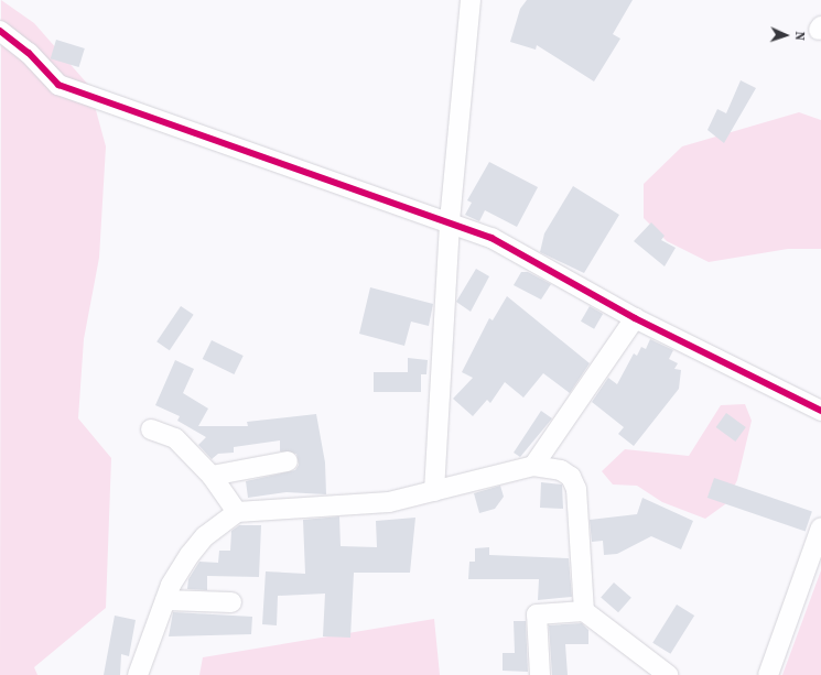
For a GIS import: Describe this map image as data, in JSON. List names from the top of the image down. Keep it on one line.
{"north":"right"}
